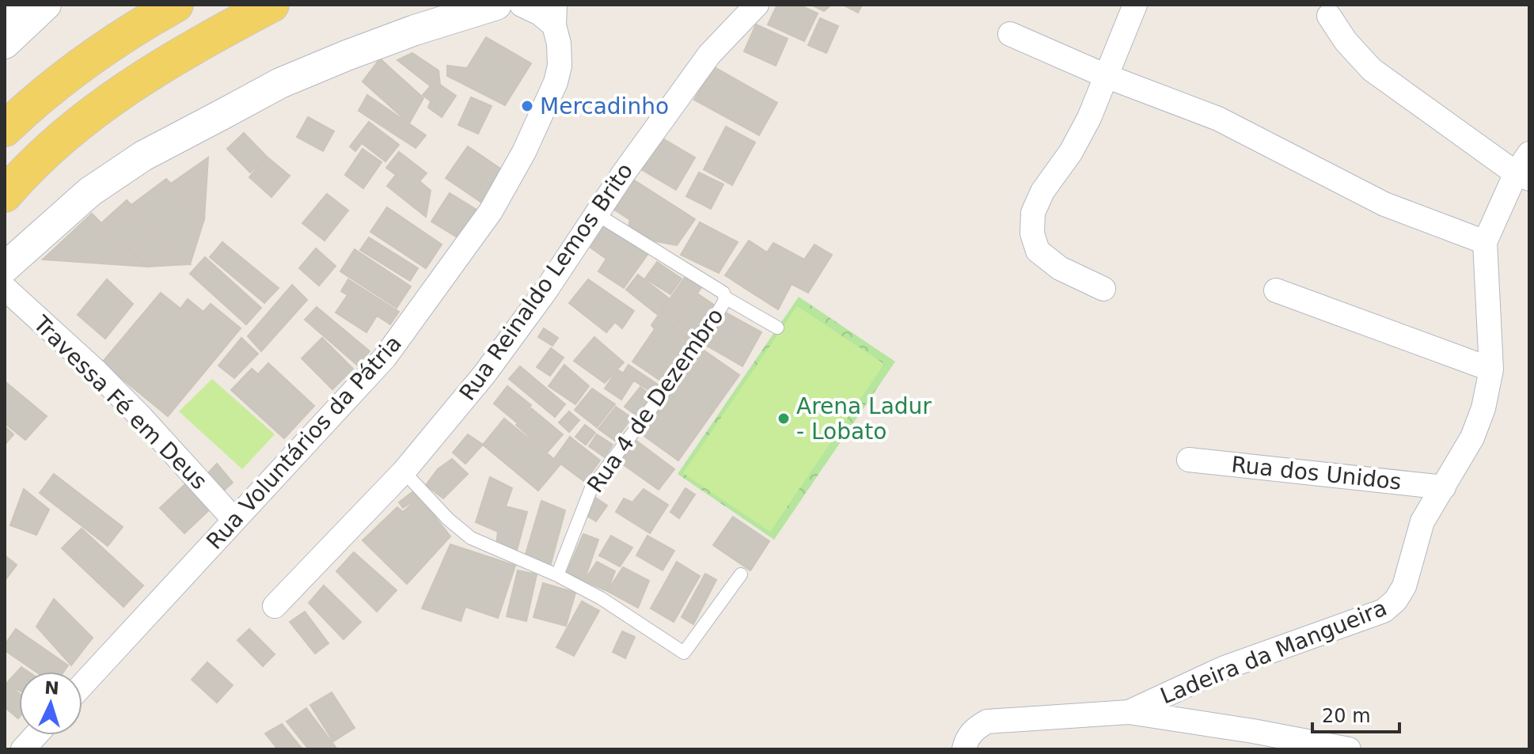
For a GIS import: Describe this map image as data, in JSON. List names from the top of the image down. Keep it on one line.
{"streets":{"street":["Rua Reinaldo Lemos Brito","Travessa Fé em Deus","Rua Voluntários da Pátria","Rua dos Unidos","Ladeira da Mangueira"],"lane":["Rua 4 de Dezembro"]},"crossings":[["Rua Reinaldo Lemos Brito","Rua 4 de Dezembro"],["Travessa Fé em Deus","Rua Voluntários da Pátria"],["Rua dos Unidos","Ladeira da Mangueira"]],"places":["Mercadinho","Arena Ladur - Lobato"],"scale_bar":"20 m","north":"top"}
